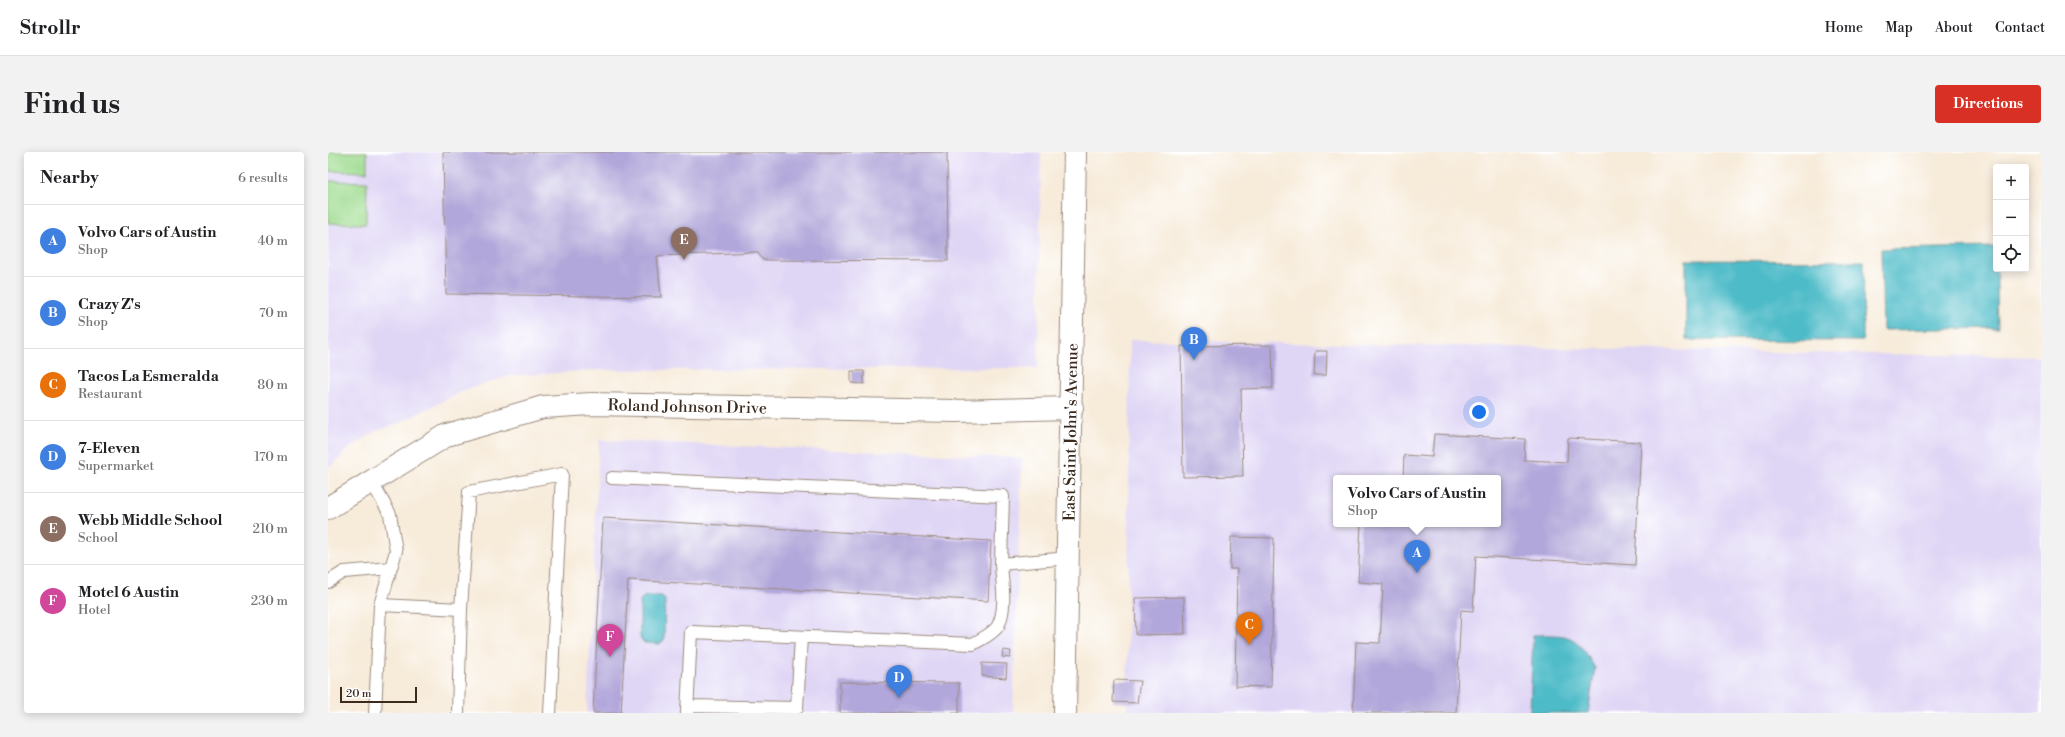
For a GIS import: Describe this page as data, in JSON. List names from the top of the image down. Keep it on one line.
{"streets":{"street":["Roland Johnson Drive","East Saint John's Avenue"]},"crossings":[["Roland Johnson Drive","East Saint John's Avenue"]],"scale_bar":"20 m","page":{"header":"Strollr","nav":["Home","Map","About","Contact"],"buttons":"Directions","title":"Find us","heading":["Nearby","6 results"],"map_buttons":["+","−"],"list":[{"mark":"A","name":"Volvo Cars of Austin","note":"Shop","value":"40 m"},{"mark":"B","name":"Crazy Z's","note":"Shop","value":"70 m"},{"mark":"C","name":"Tacos La Esmeralda","note":"Restaurant","value":"80 m"},{"mark":"D","name":"7-Eleven","note":"Supermarket","value":"170 m"},{"mark":"E","name":"Webb Middle School","note":"School","value":"210 m"},{"mark":"F","name":"Motel 6 Austin","note":"Hotel","value":"230 m"}],"pins":["E","B","A","C","F","D"],"popup":["Volvo Cars of Austin","Shop"],"scale":"20 m"}}
